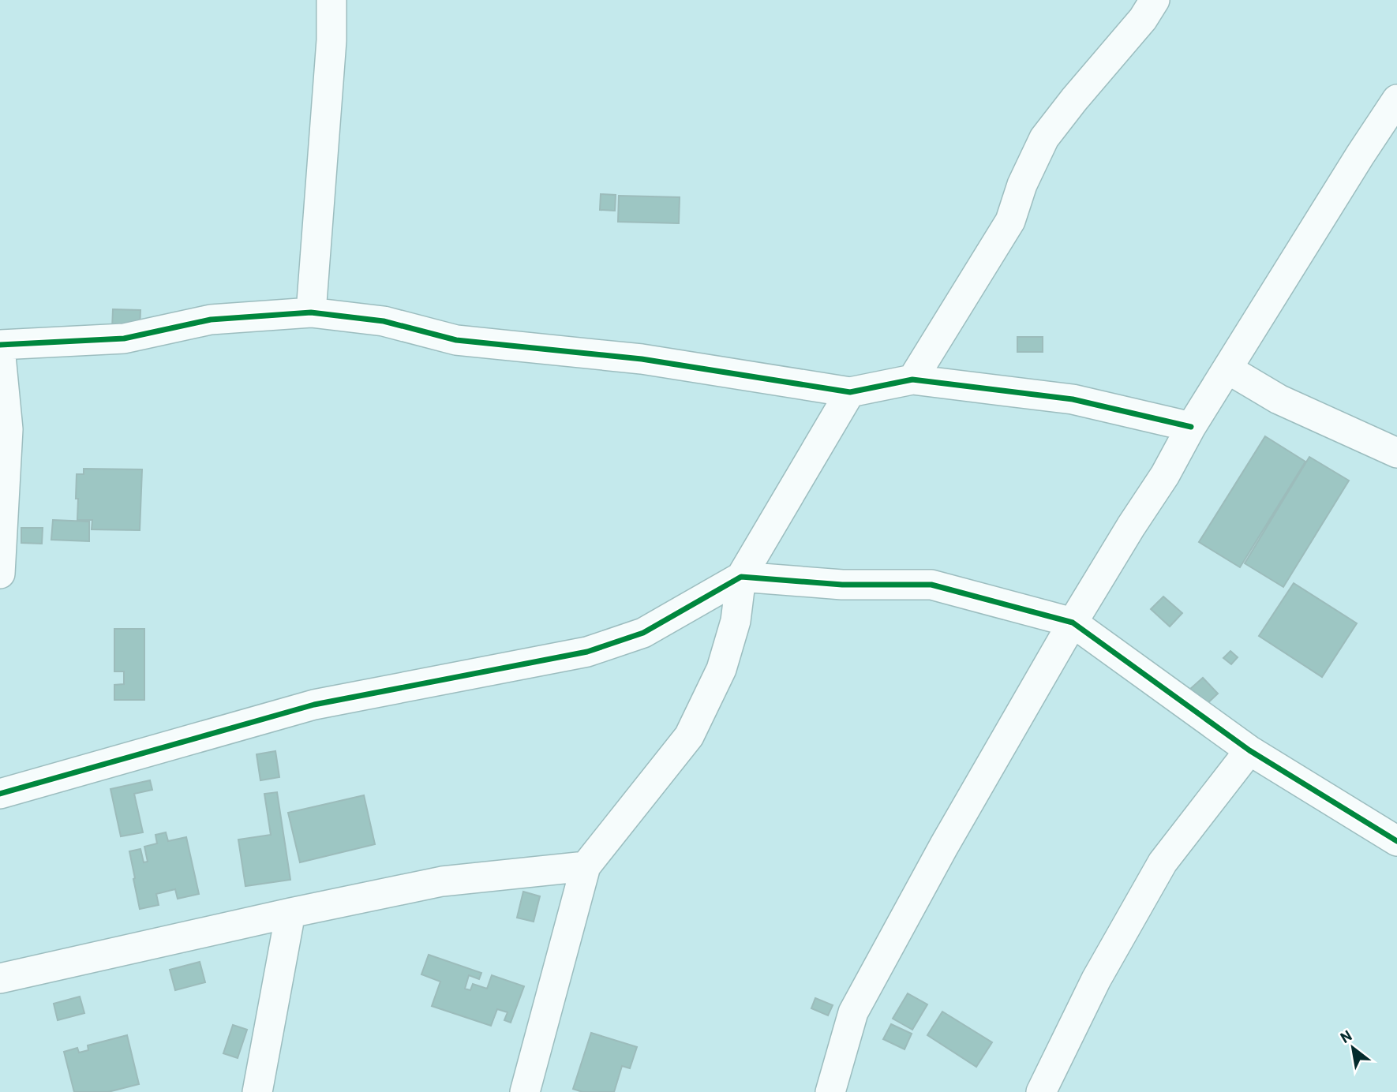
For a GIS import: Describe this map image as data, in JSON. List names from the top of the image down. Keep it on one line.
{"north":"top left"}
